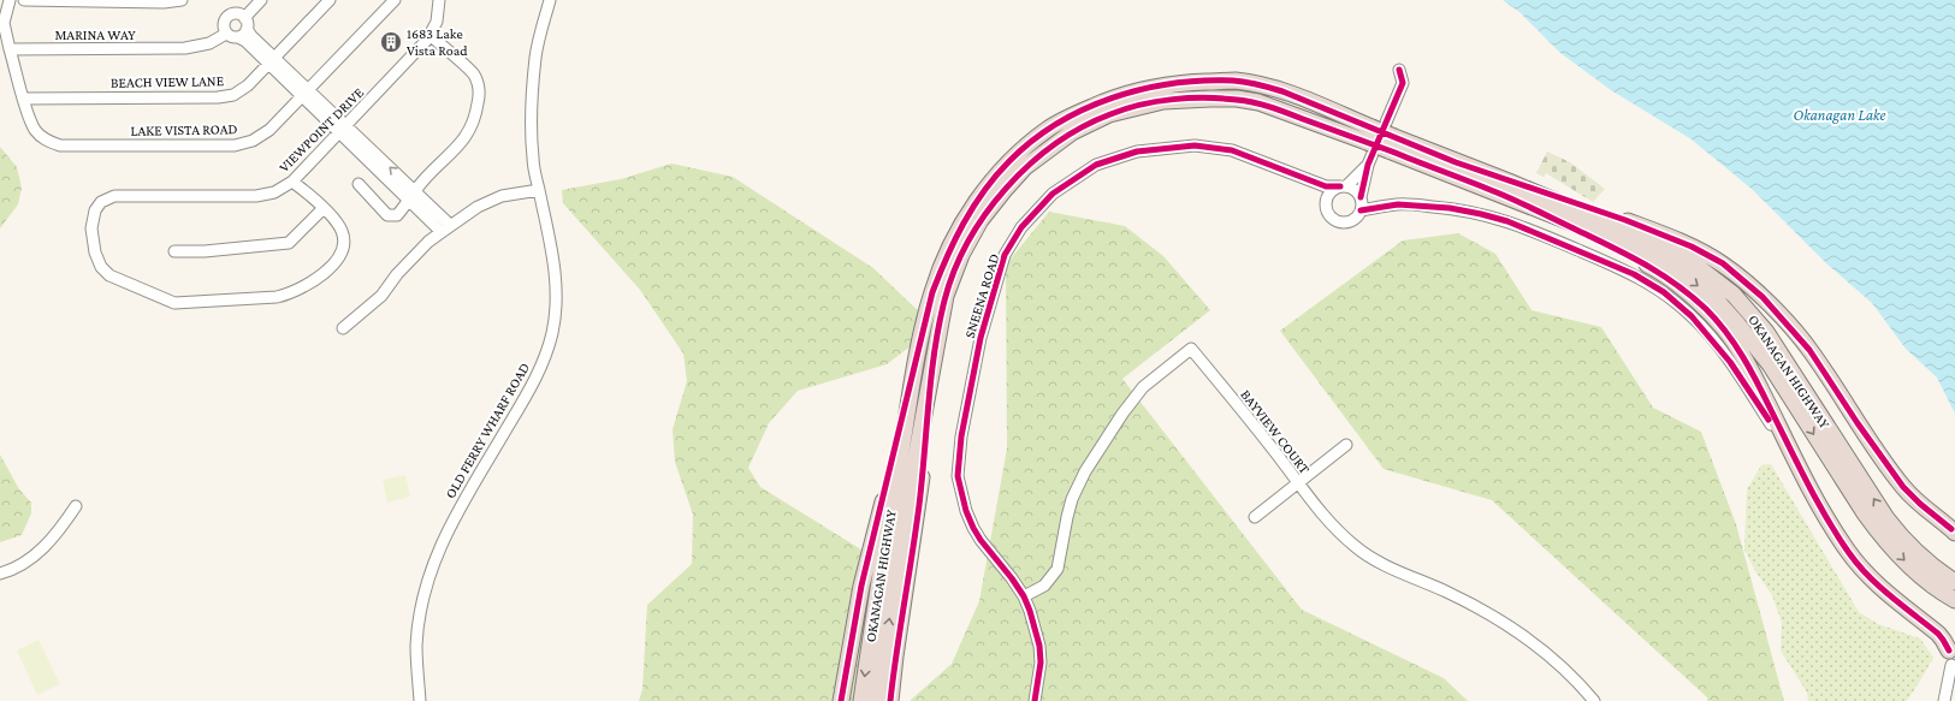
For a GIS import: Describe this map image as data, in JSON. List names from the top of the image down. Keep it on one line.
{"streets":{"highway":["OKANAGAN HIGHWAY"],"street":["MARINA WAY","BEACH VIEW LANE","LAKE VISTA ROAD","VIEWPOINT DRIVE","SNEENA ROAD","OLD FERRY WHARF ROAD","BAYVIEW COURT"]},"crossings":[["MARINA WAY","LAKE VISTA ROAD"],["BEACH VIEW LANE","LAKE VISTA ROAD"],["SNEENA ROAD","BAYVIEW COURT"]],"water":["Okanagan Lake"],"places":{"building":["1683 Lake Vista Road"]}}
